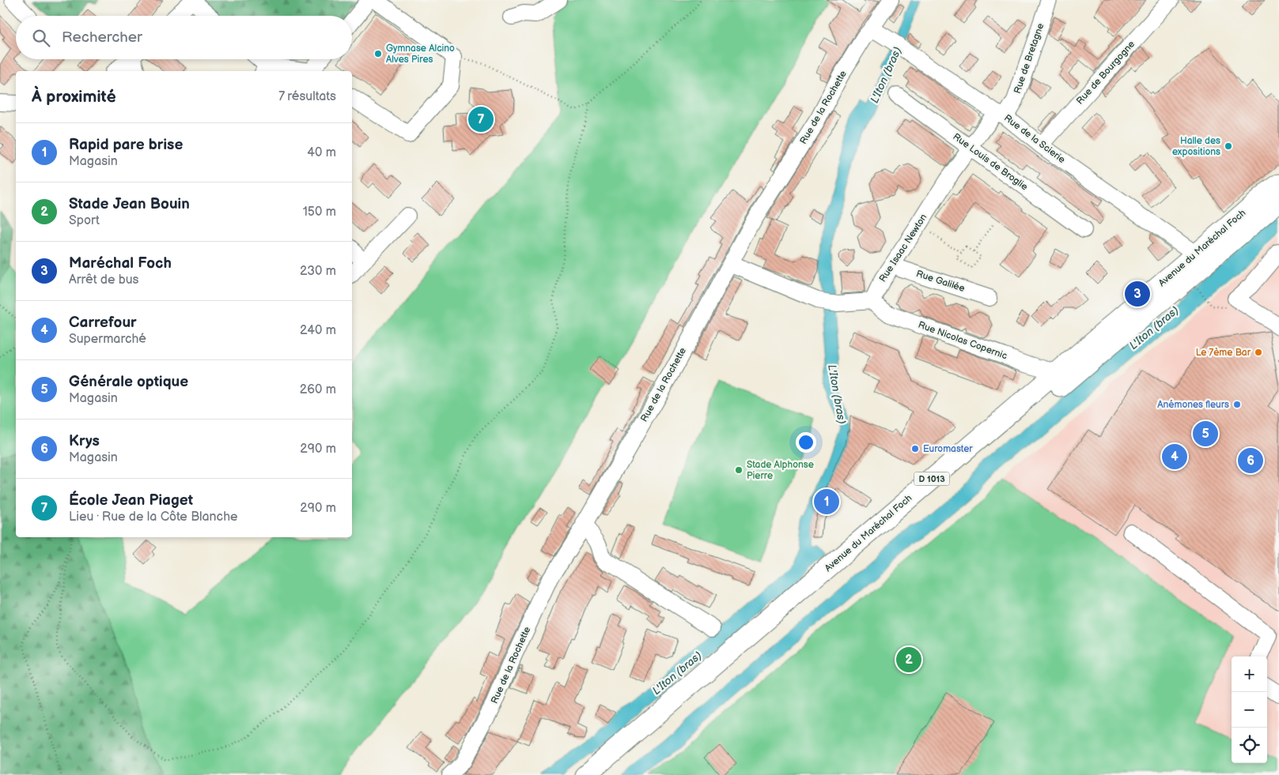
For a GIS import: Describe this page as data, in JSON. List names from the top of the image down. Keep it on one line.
{"streets":{"main road":["Avenue du Maréchal Foch","D 1013"],"street":["Rue de Bretagne","Rue de Bourgogne","Rue de la Rochette","Rue de la Scierie","Rue Louis de Broglie","Rue Isaac Newton","Rue Galilée","Rue Nicolas Copernic"]},"crossings":[["Rue de Bretagne","Rue de la Scierie"],["Rue de Bretagne","Rue Isaac Newton"],["Rue de Bourgogne","Rue de la Scierie"],["Rue de la Rochette","Rue de la Scierie"],["Rue de la Scierie","Rue Isaac Newton"],["Rue de la Scierie","Avenue du Maréchal Foch"],["Rue Louis de Broglie","Rue Isaac Newton"],["Rue Isaac Newton","Rue Galilée"],["Rue Isaac Newton","Rue Nicolas Copernic"],["Avenue du Maréchal Foch","Rue Nicolas Copernic"]],"water":["L'Iton (bras)"],"places":["Gymnase Alcino Alves Pires","Halle des expositions","Le 7ème Bar","Anémones fleurs","Euromaster","Stade Alphonse Pierre"],"page":{"search":"Rechercher","heading":["À proximité","7 résultats"],"pins":["7","3","5","4","6","1","2"],"list":[{"mark":"1","name":"Rapid pare brise","note":"Magasin","value":"40 m"},{"mark":"2","name":"Stade Jean Bouin","note":"Sport","value":"150 m"},{"mark":"3","name":"Maréchal Foch","note":"Arrêt de bus","value":"230 m"},{"mark":"4","name":"Carrefour","note":"Supermarché","value":"240 m"},{"mark":"5","name":"Générale optique","note":"Magasin","value":"260 m"},{"mark":"6","name":"Krys","note":"Magasin","value":"290 m"},{"mark":"7","name":"École Jean Piaget","note":"Lieu · Rue de la Côte Blanche","value":"290 m"}],"map_buttons":["+","−"]}}
